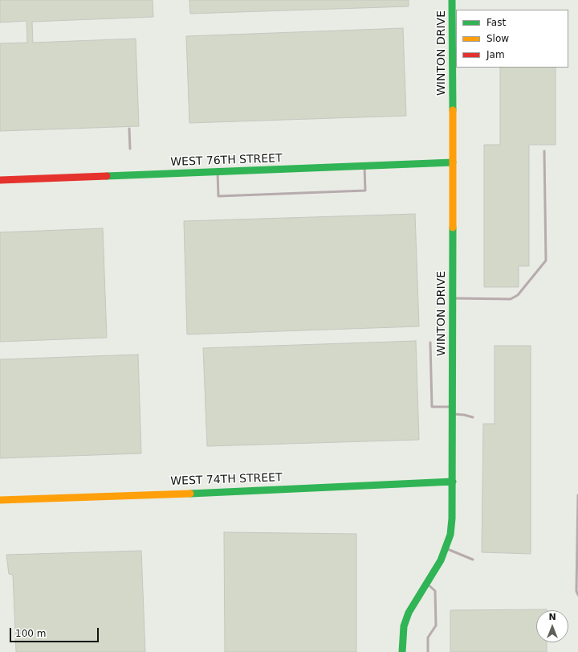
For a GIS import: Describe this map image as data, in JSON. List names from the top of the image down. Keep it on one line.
{"streets":{"street":["WINTON DRIVE","WEST 76TH STREET","WEST 74TH STREET"]},"crossings":[["WINTON DRIVE","WEST 76TH STREET"],["WINTON DRIVE","WEST 74TH STREET"]],"legend":["Fast","Slow","Jam"],"scale_bar":"100 m","north":"top"}
